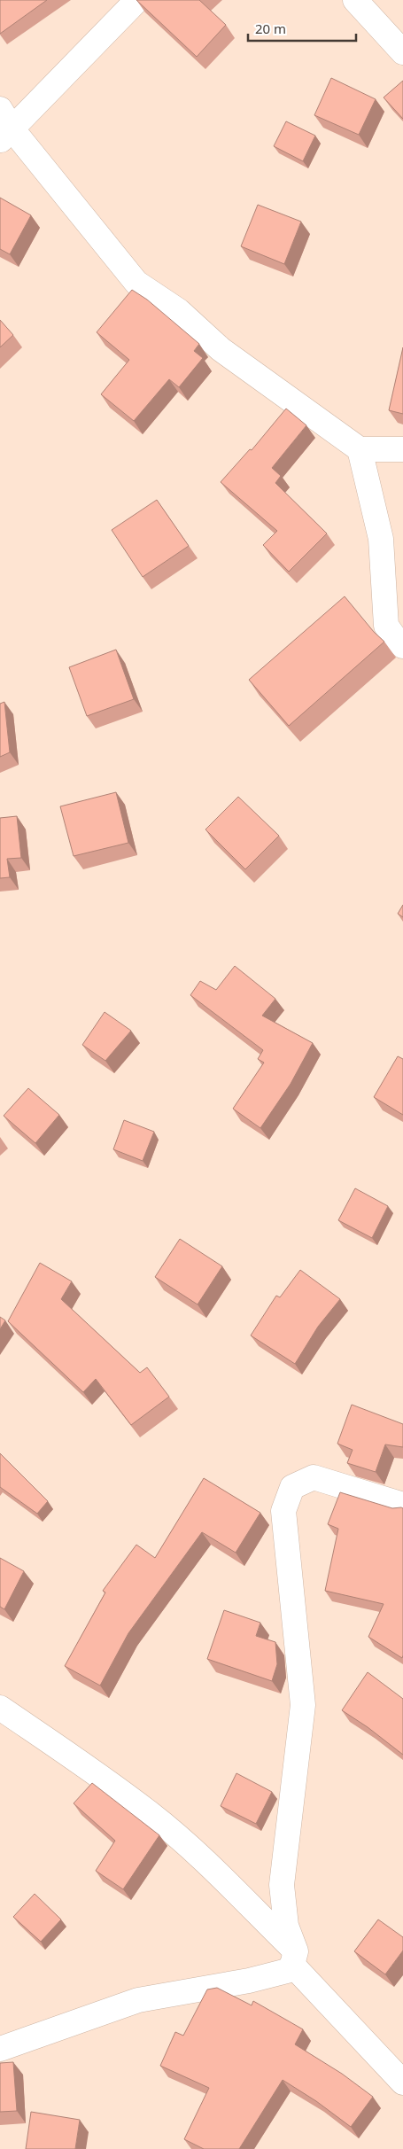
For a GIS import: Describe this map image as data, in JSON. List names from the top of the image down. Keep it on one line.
{"scale_bar":"20 m"}
